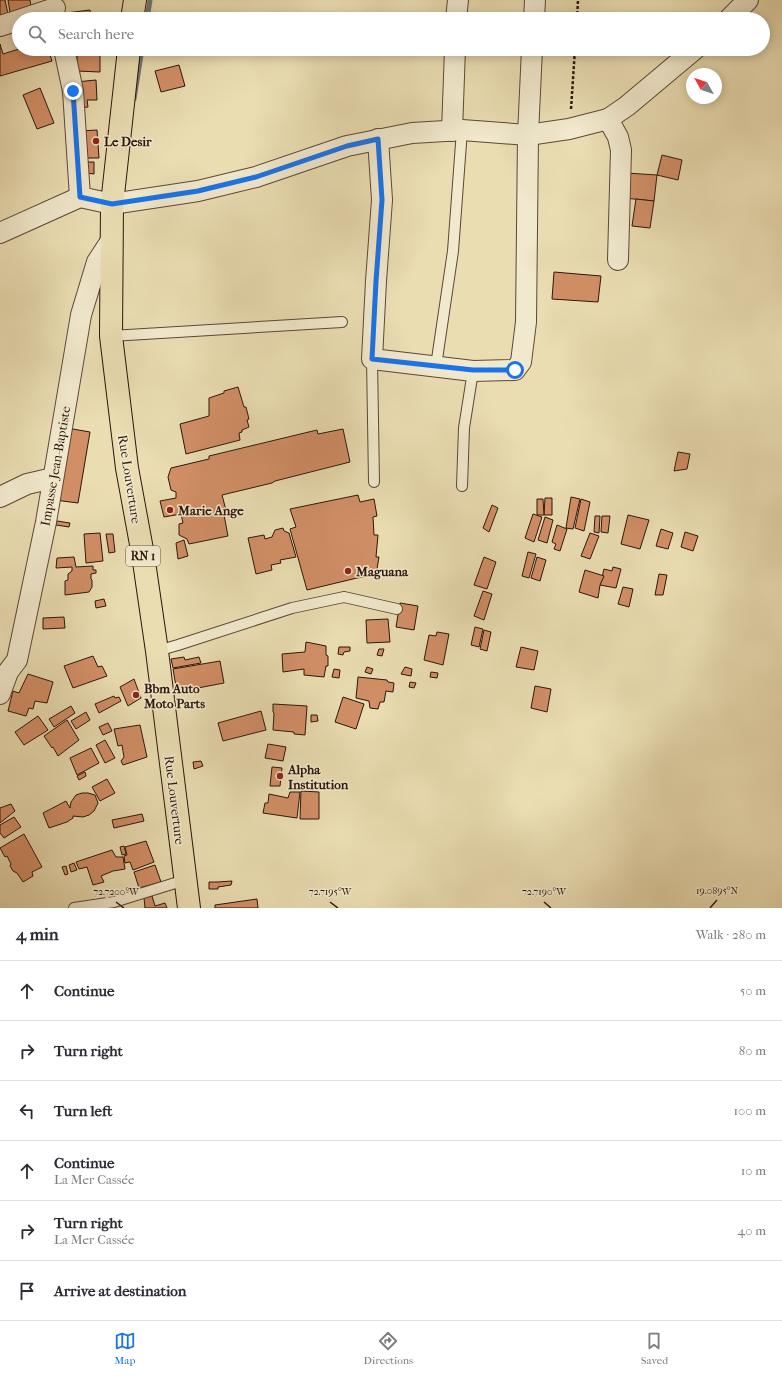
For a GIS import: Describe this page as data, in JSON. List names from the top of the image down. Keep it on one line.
{"streets":{"main road":["Rue Louverture","RN 1"],"street":["Impasse Jean-Baptiste"]},"crossings":[["Impasse Jean-Baptiste","Rue Louverture"]],"places":["Le Desir","Marie Ange","Maguana","Bbm Auto Moto Parts","Alpha Institution"],"north":"top left","page":{"search":"Search here","heading":["4 min","Walk · 280 m"],"list":[["Continue","50 m"],["Turn right","80 m"],["Turn left","100 m"],["Continue","La Mer Cassée","10 m"],["Turn right","La Mer Cassée","40 m"],"Arrive at destination"],"nav":["Map","Directions","Saved"]},"coordinates":["19.0895°N","72.7200°W","72.7195°W","72.7190°W"]}
